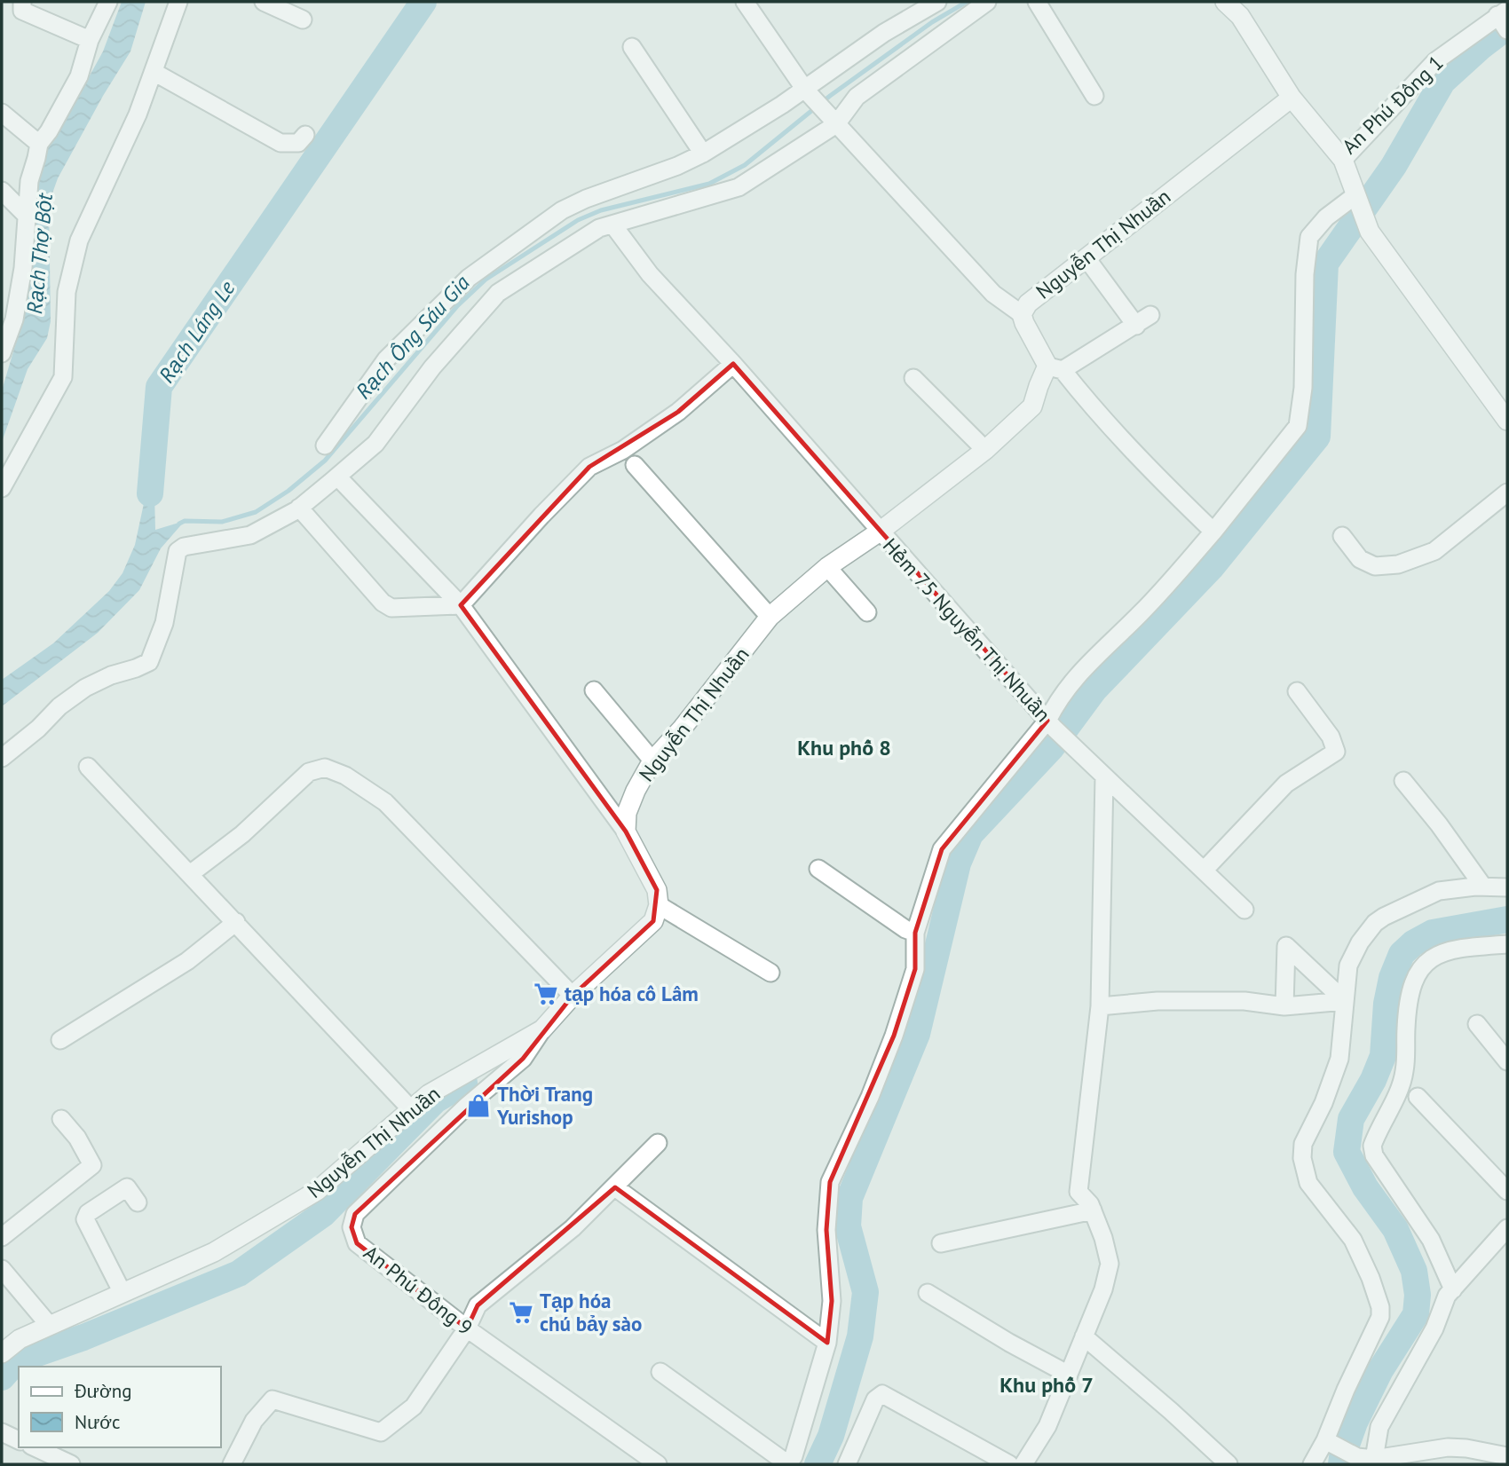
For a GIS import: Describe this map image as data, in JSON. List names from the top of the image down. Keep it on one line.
{"streets":{"street":["An Phú Đông 1","Nguyễn Thị Nhuần","Hẻm 75 Nguyễn Thị Nhuần","An Phú Đông 9"]},"crossings":[["An Phú Đông 1","Nguyễn Thị Nhuần"],["Nguyễn Thị Nhuần","Hẻm 75 Nguyễn Thị Nhuần"],["Nguyễn Thị Nhuần","An Phú Đông 9"]],"districts":["Khu phố 8","Khu phố 7"],"water":["Rạch Thợ Bột","Rạch Láng Le","Rạch Ông Sáu Gia"],"places":{"supermarket":["tạp hóa cô Lâm","Tạp hóa chú bảy sào"],"shop":["Thời Trang Yurishop"]},"legend":["Đường","Nước"]}
